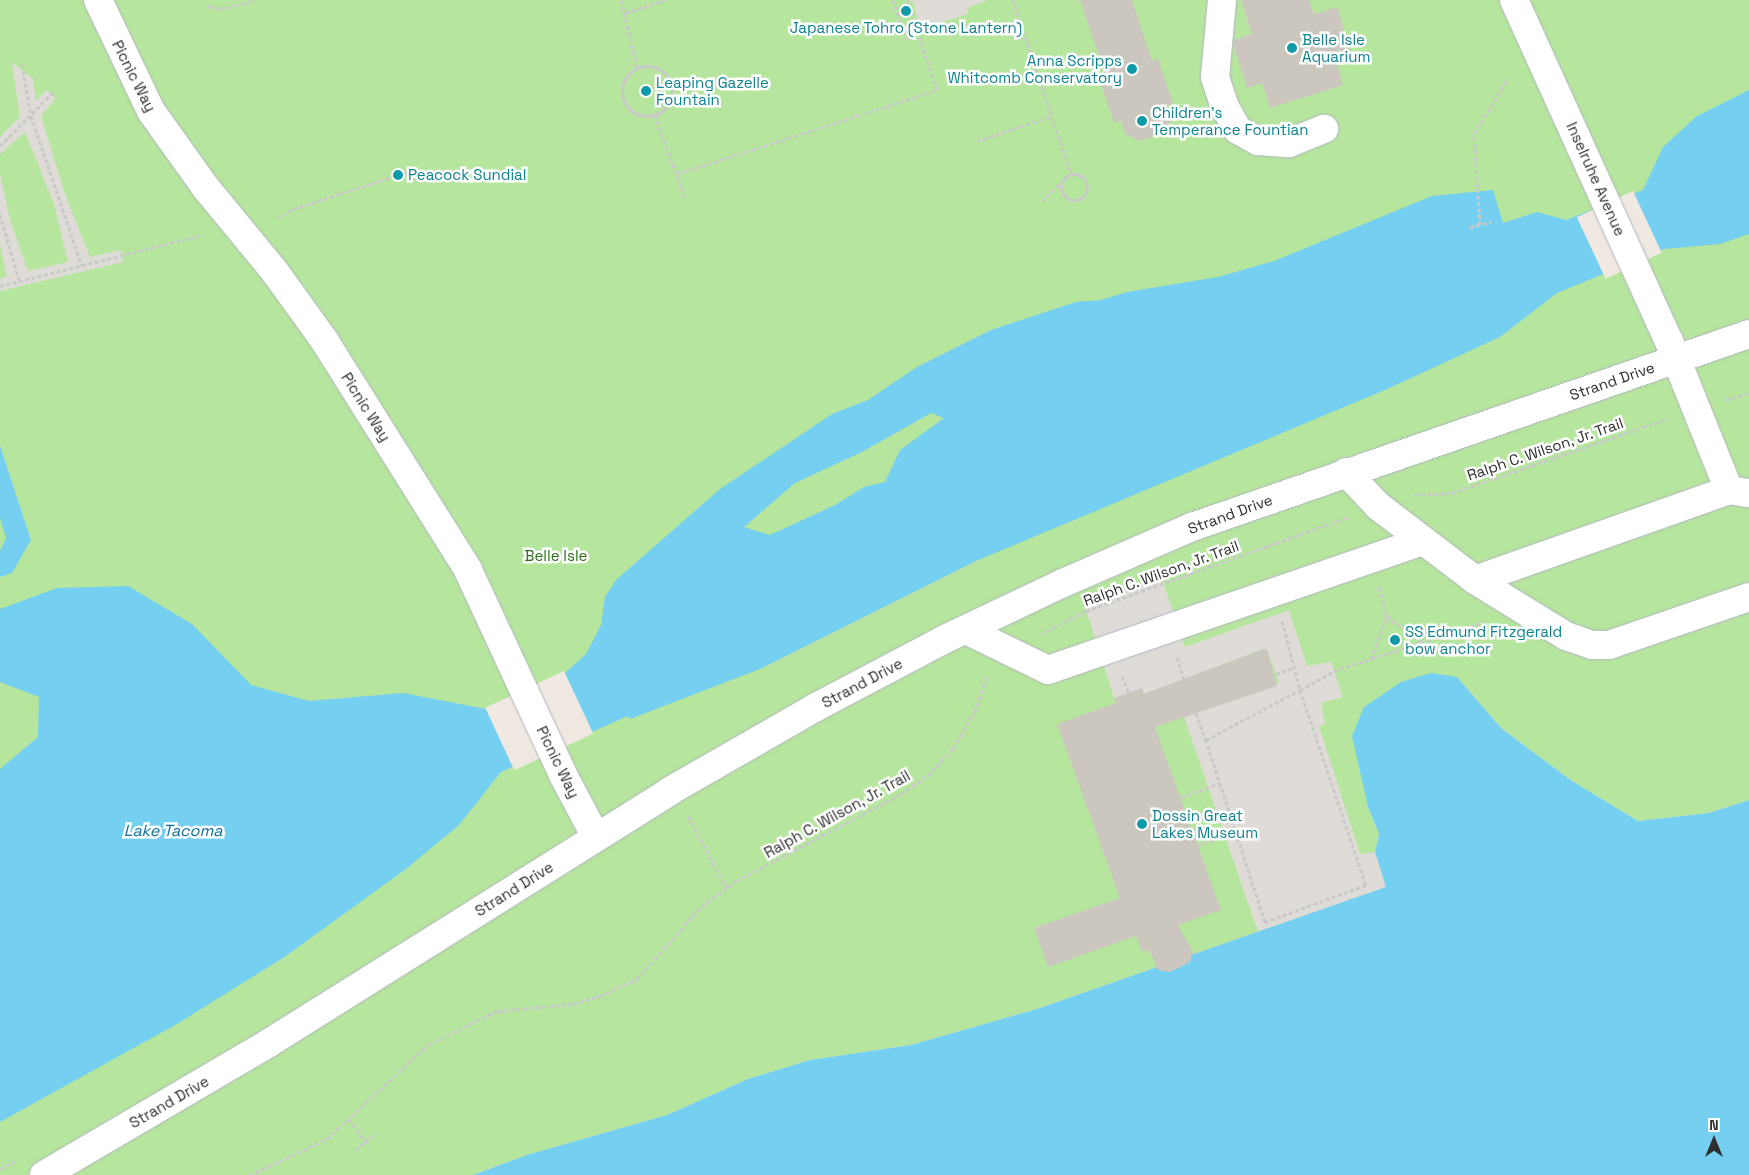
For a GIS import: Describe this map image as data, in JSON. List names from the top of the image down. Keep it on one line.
{"streets":{"street":["Picnic Way","Inselruhe Avenue","Strand Drive"],"path":["Ralph C. Wilson, Jr. Trail"]},"crossings":[["Picnic Way","Strand Drive"],["Inselruhe Avenue","Strand Drive"],["Inselruhe Avenue","Ralph C. Wilson, Jr. Trail"]],"water":["Lake Tacoma"],"parks":["Belle Isle"],"places":["Japanese Tohro (Stone Lantern)","Belle Isle Aquarium","Anna Scripps Whitcomb Conservatory","Leaping Gazelle Fountain","Children’s Temperance Fountian","Peacock Sundial","SS Edmund Fitzgerald bow anchor","Dossin Great Lakes Museum"],"north":"top"}
